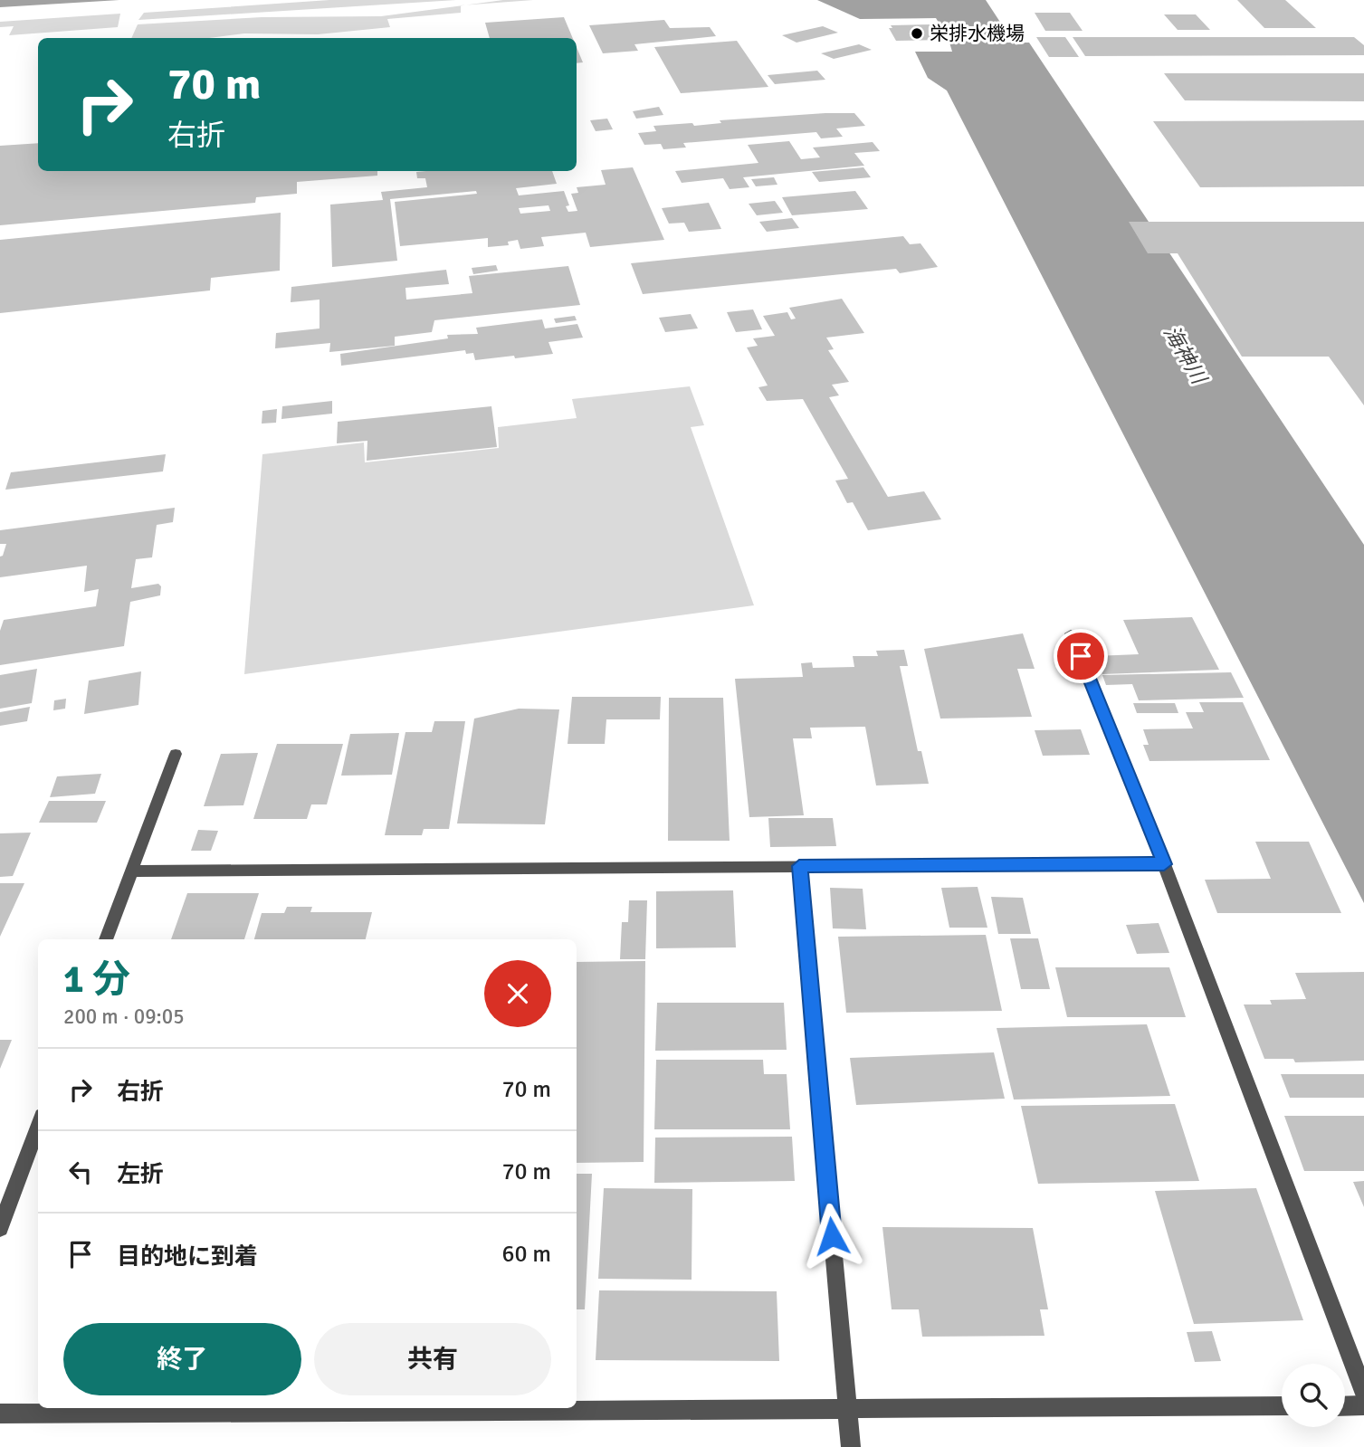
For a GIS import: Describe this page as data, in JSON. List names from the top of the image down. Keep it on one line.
{"water":["海神川"],"places":["栄排水機場"],"page":{"turn":["70 m","右折"],"heading":["1 分","200 m · 09:05"],"list":[{"name":"右折","value":"70 m"},{"name":"左折","value":"70 m"},{"name":"目的地に到着","value":"60 m"}],"buttons":["終了","共有"]}}
